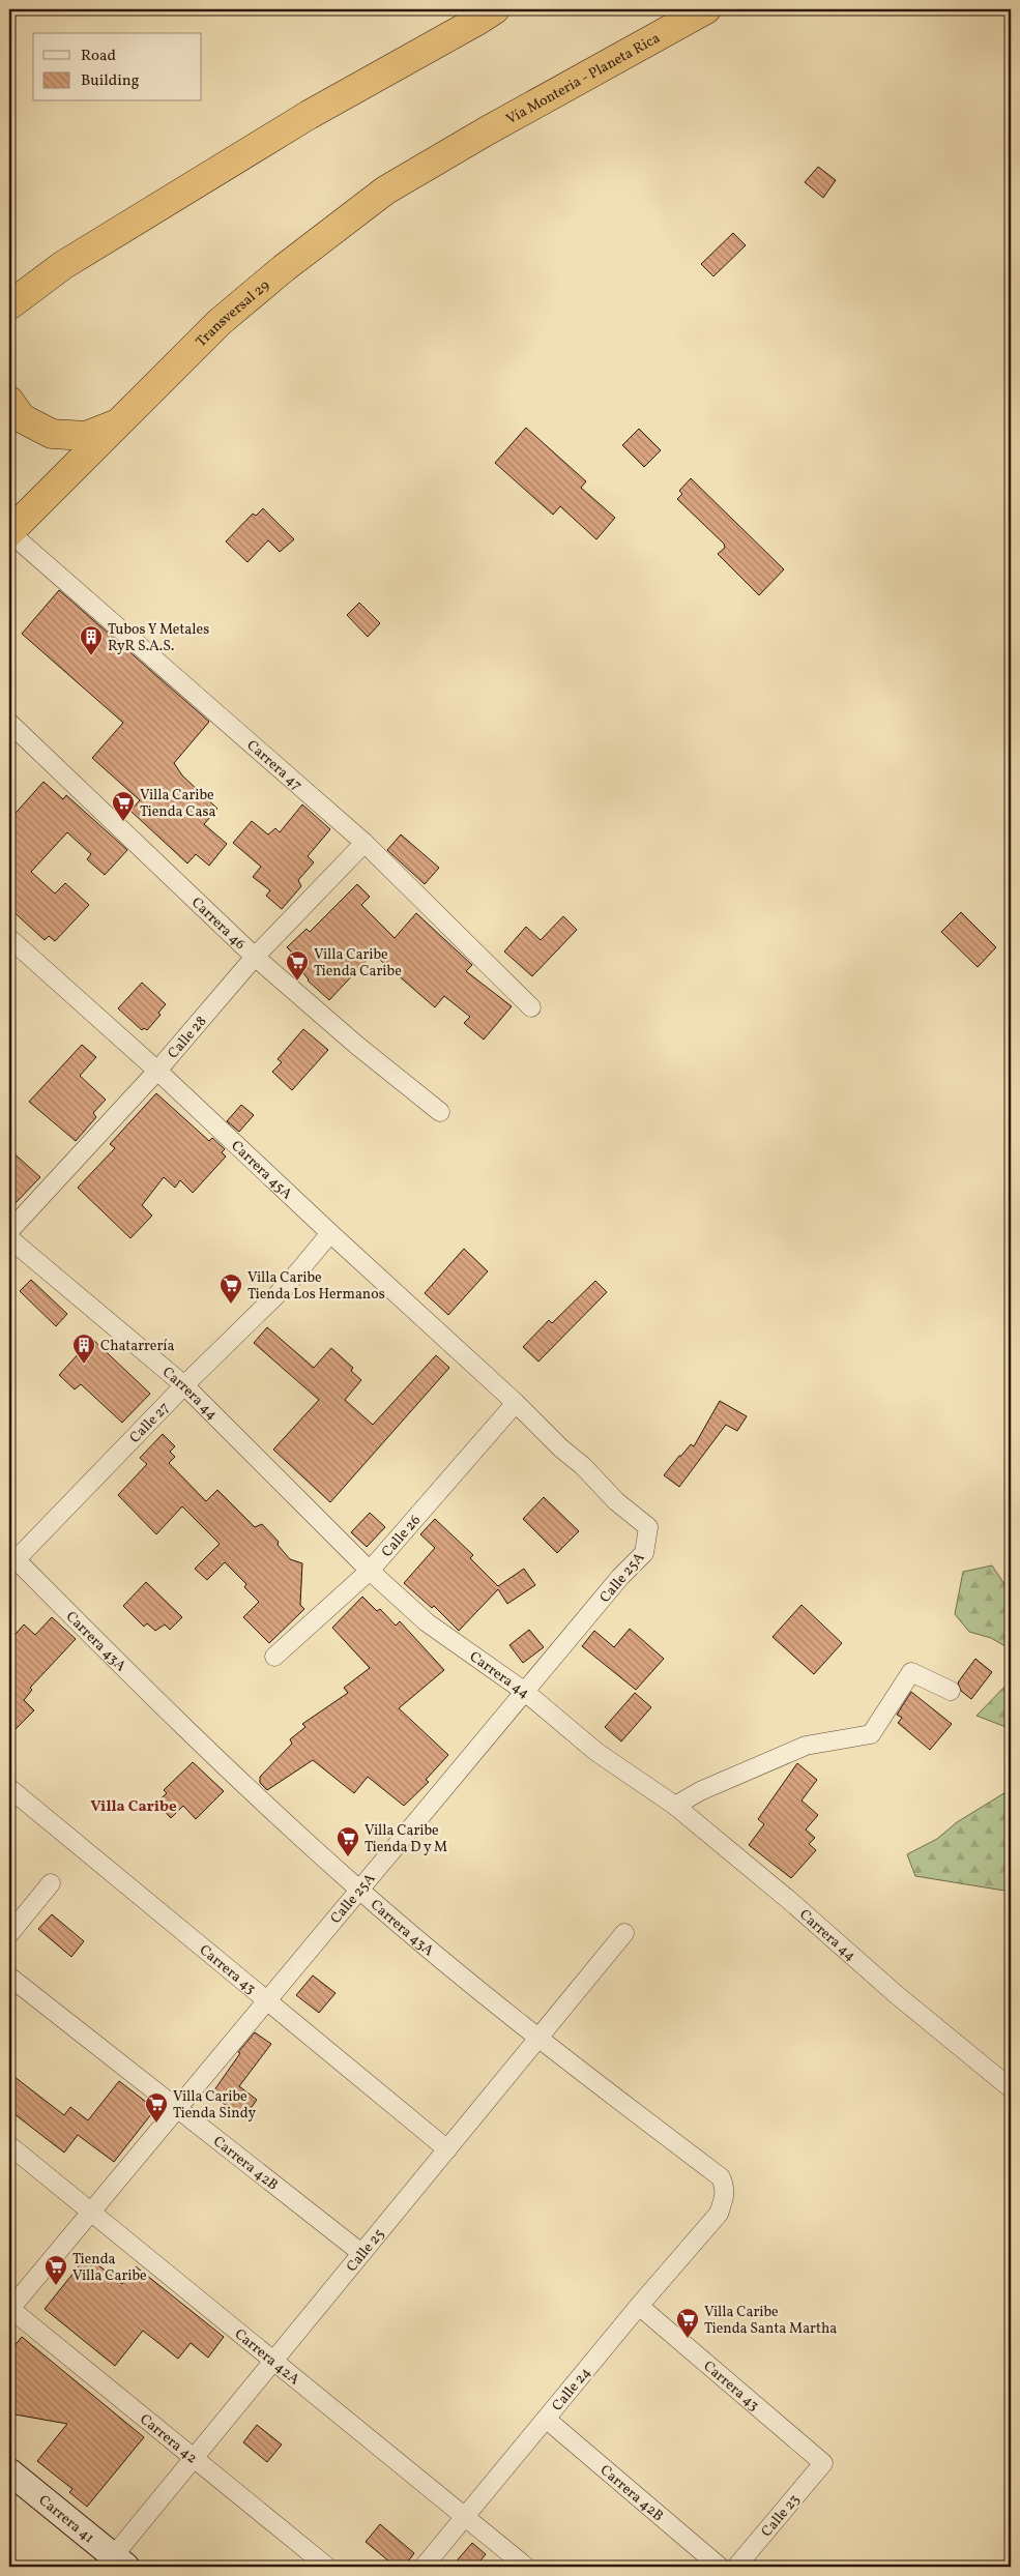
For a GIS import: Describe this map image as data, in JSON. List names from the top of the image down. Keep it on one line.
{"streets":{"highway":["Vía Monteria - Planeta Rica","Transversal 29"],"street":["Carrera 47","Carrera 46","Calle 28","Carrera 45A","Carrera 44","Calle 27","Calle 26","Calle 25A","Carrera 43A","Carrera 43","Carrera 42B","Calle 25","Carrera 42A","Calle 24","Carrera 42","Calle 23","Carrera 41"]},"crossings":[["Vía Monteria - Planeta Rica","Transversal 29"],["Transversal 29","Carrera 47"],["Carrera 47","Calle 28"],["Carrera 46","Calle 28"],["Calle 28","Carrera 45A"],["Carrera 45A","Calle 27"],["Carrera 45A","Calle 26"],["Carrera 45A","Calle 25A"],["Carrera 44","Calle 27"],["Carrera 44","Calle 26"],["Carrera 44","Calle 25A"],["Calle 27","Carrera 43A"],["Calle 26","Calle 25A"],["Calle 25A","Carrera 43A"],["Calle 25A","Carrera 43"],["Calle 25A","Carrera 42B"],["Calle 25A","Carrera 42A"],["Calle 25A","Carrera 42"],["Carrera 43A","Calle 25"],["Carrera 43A","Calle 24"],["Carrera 43","Calle 25"],["Carrera 43","Calle 24"],["Carrera 43","Calle 23"],["Carrera 42B","Calle 25"],["Carrera 42B","Calle 24"],["Calle 25","Carrera 42A"],["Calle 25","Carrera 42"],["Calle 25","Carrera 41"],["Carrera 42A","Calle 24"]],"districts":["Villa Caribe"],"places":{"building":["Tubos Y Metales RyR S.A.S.","Chatarrería"],"supermarket":["Villa Caribe Tienda Casa","Villa Caribe Tienda Caribe","Villa Caribe Tienda Los Hermanos","Villa Caribe Tienda D y M","Villa Caribe Tienda Sindy","Tienda Villa Caribe","Villa Caribe Tienda Santa Martha"]},"legend":["Road","Building"]}
